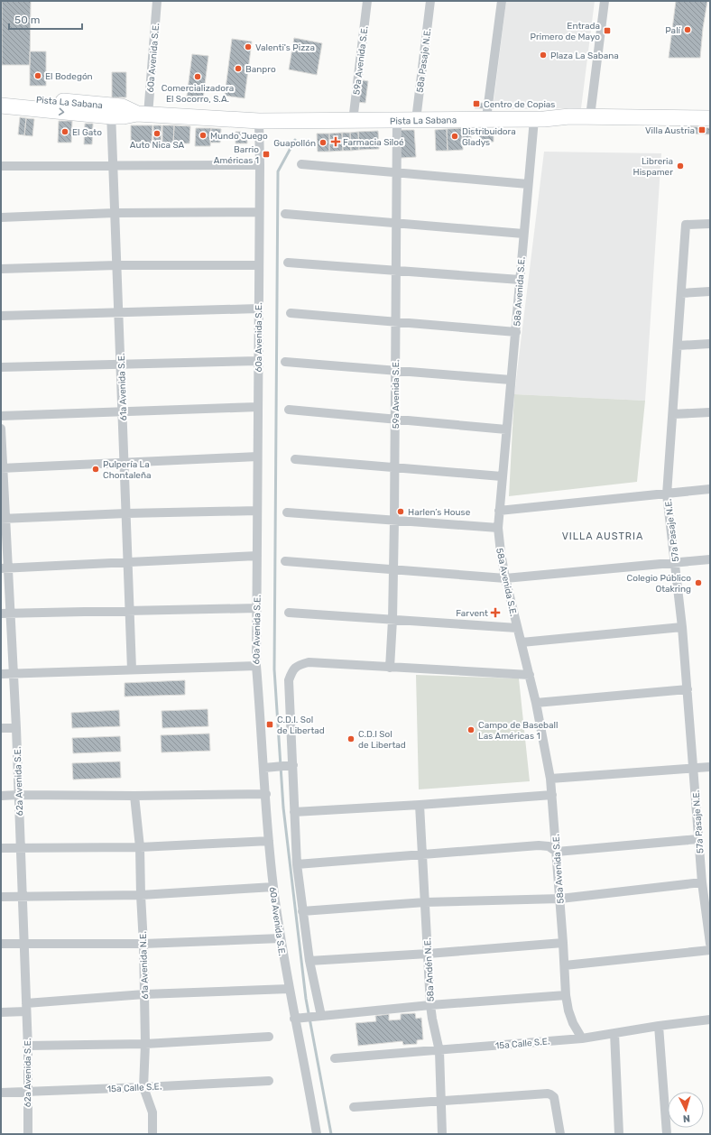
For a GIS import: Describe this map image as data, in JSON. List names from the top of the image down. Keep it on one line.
{"streets":{"main road":["Pista La Sabana"],"street":["60a Avenida S.E.","59a Avenida S.E.","58a Pasaje N.E.","58a Avenida S.E.","61a Avenida S.E.","57a Pasaje N.E.","62a Avenida S.E.","61a Avenida N.E.","58a Andén N.E.","15a Calle S.E."]},"crossings":[["60a Avenida S.E.","Pista La Sabana"],["59a Avenida S.E.","Pista La Sabana"],["58a Pasaje N.E.","Pista La Sabana"],["Pista La Sabana","58a Avenida S.E."],["Pista La Sabana","61a Avenida S.E."],["58a Avenida S.E.","15a Calle S.E."],["62a Avenida S.E.","15a Calle S.E."],["61a Avenida N.E.","15a Calle S.E."],["58a Andén N.E.","15a Calle S.E."]],"districts":["VILLA AUSTRIA"],"places":{"other":["Palí","Valenti's Pizza","Plaza La Sabana","Banpro","El Bodegón","Comercializadora El Socorro, S.A.","El Gato","Auto Nica SA","Mundo Juego","Distribuidora Gladys","Guapollón","Libreria Hispamer","Pulpería La Chontaleña","Harlen’s House","Colegio Público Otakring","Campo de Baseball Las Américas 1","C.D.I Sol de Libertad"],"transit":["Entrada Primero de Mayo","Centro de Copias","Villa Austria","Barrio Américas 1","C.D.I. Sol de Libertad"],"health":["Farmacia Siloé","Farvent"]},"scale_bar":"50 m","north":"bottom"}
